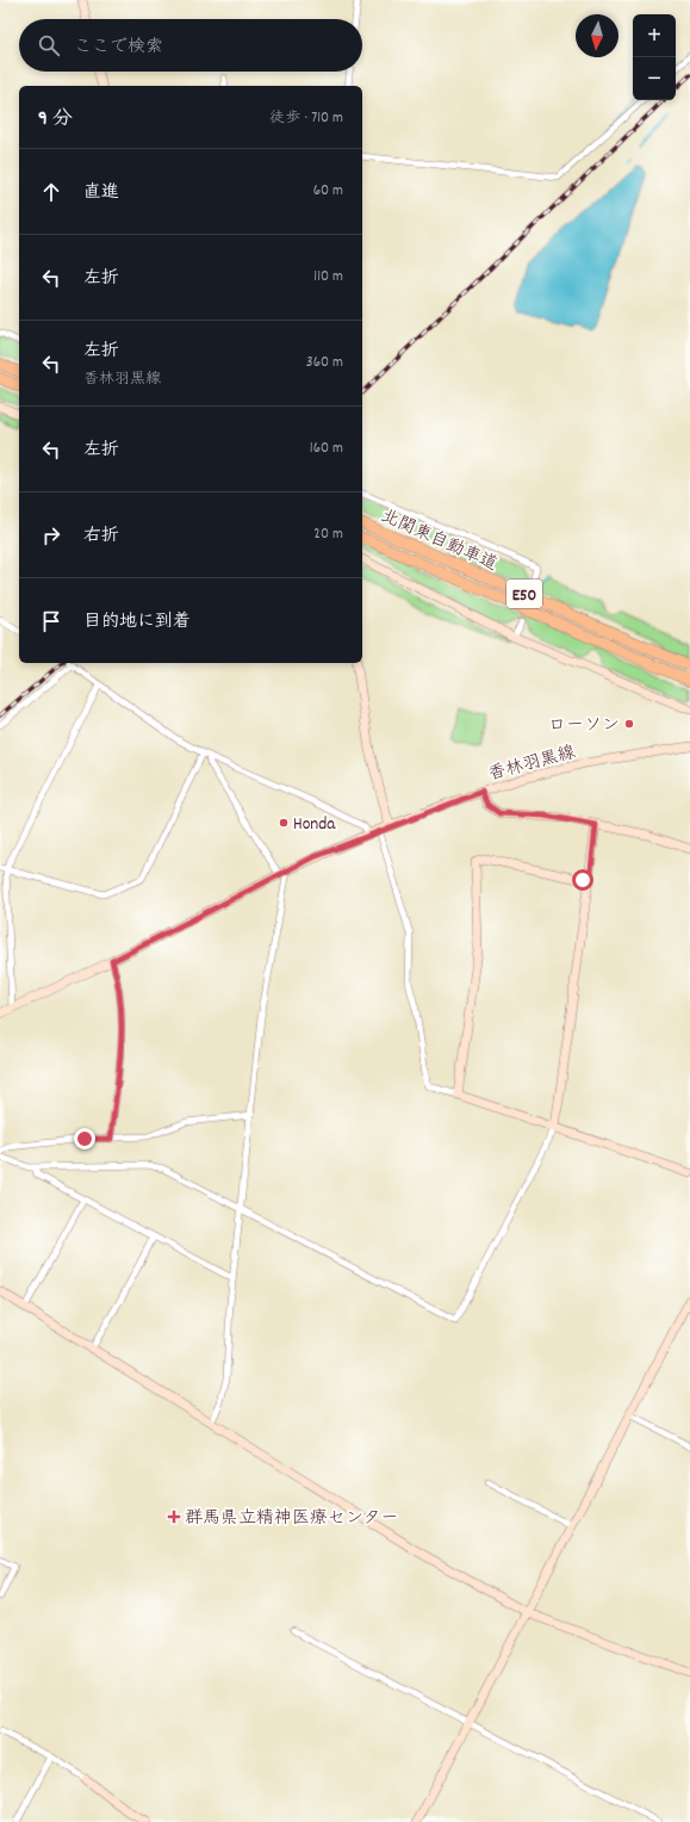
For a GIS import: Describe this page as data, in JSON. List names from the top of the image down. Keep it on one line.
{"streets":{"highway":["北関東自動車道","E50"],"street":["香林羽黒線"]},"places":{"other":["ローソン","Honda"],"health":["群馬県立精神医療センター"]},"north":"bottom","page":{"map_buttons":["+","−"],"search":"ここで検索","heading":["9 分","徒歩 · 710 m"],"list":[["直進","60 m"],["左折","110 m"],["左折","香林羽黒線","360 m"],["左折","160 m"],["右折","20 m"],"目的地に到着"]}}
